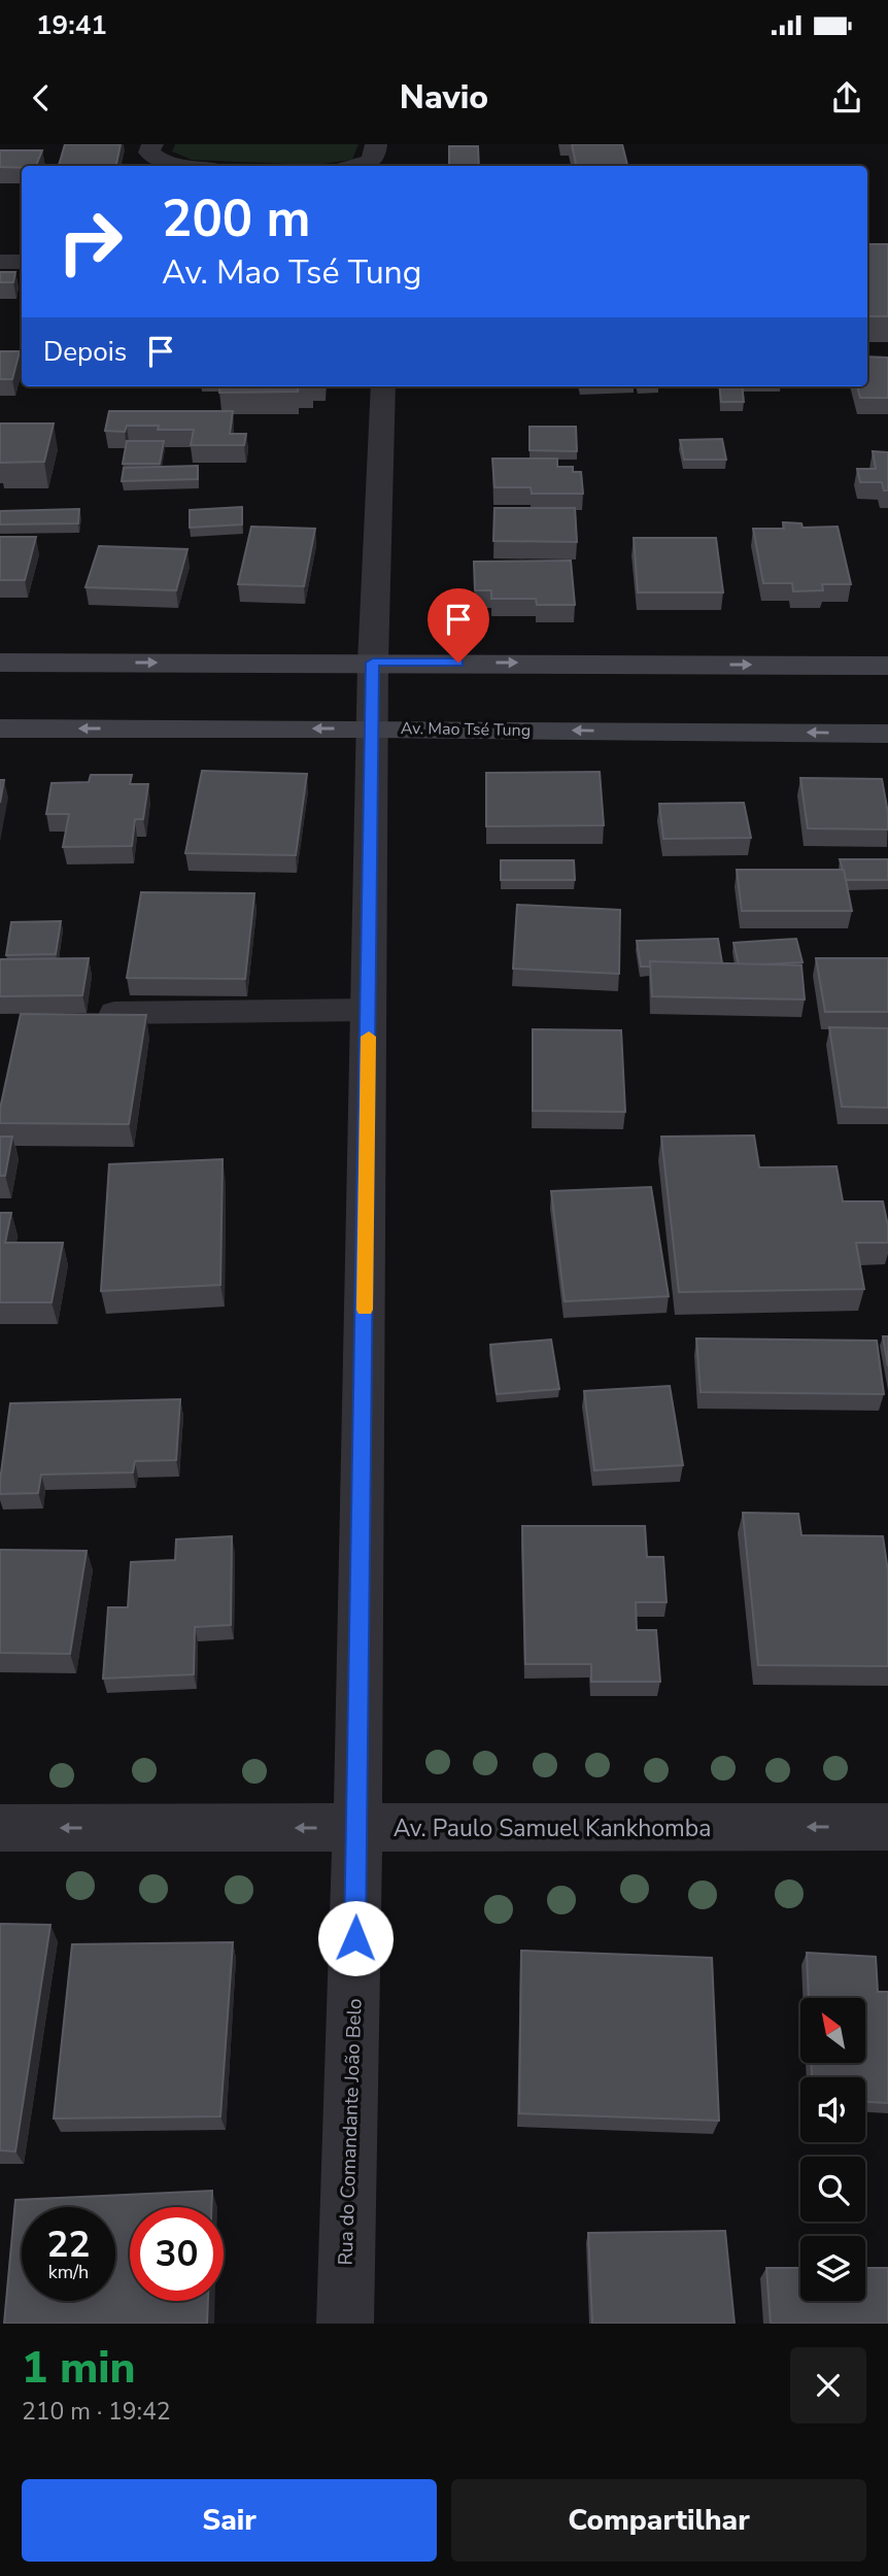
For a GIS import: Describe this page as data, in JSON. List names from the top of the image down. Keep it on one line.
{"streets":{"main road":["Av. Mao Tsé Tung"],"street":["Av. Paulo Samuel Kankhomba","Rua do Comandante João Belo"]},"crossings":[["Av. Mao Tsé Tung","Rua do Comandante João Belo"],["Av. Paulo Samuel Kankhomba","Rua do Comandante João Belo"]],"one_way":["Av. Paulo Samuel Kankhomba"],"north":"top left","page":{"status":"19:41","header":"Navio","turn":["200 m","Av. Mao Tsé Tung"],"then":"Depois","speed":"22 km/h","limit":"30","heading":["1 min","210 m · 19:42"],"buttons":["Sair","Compartilhar"]}}
